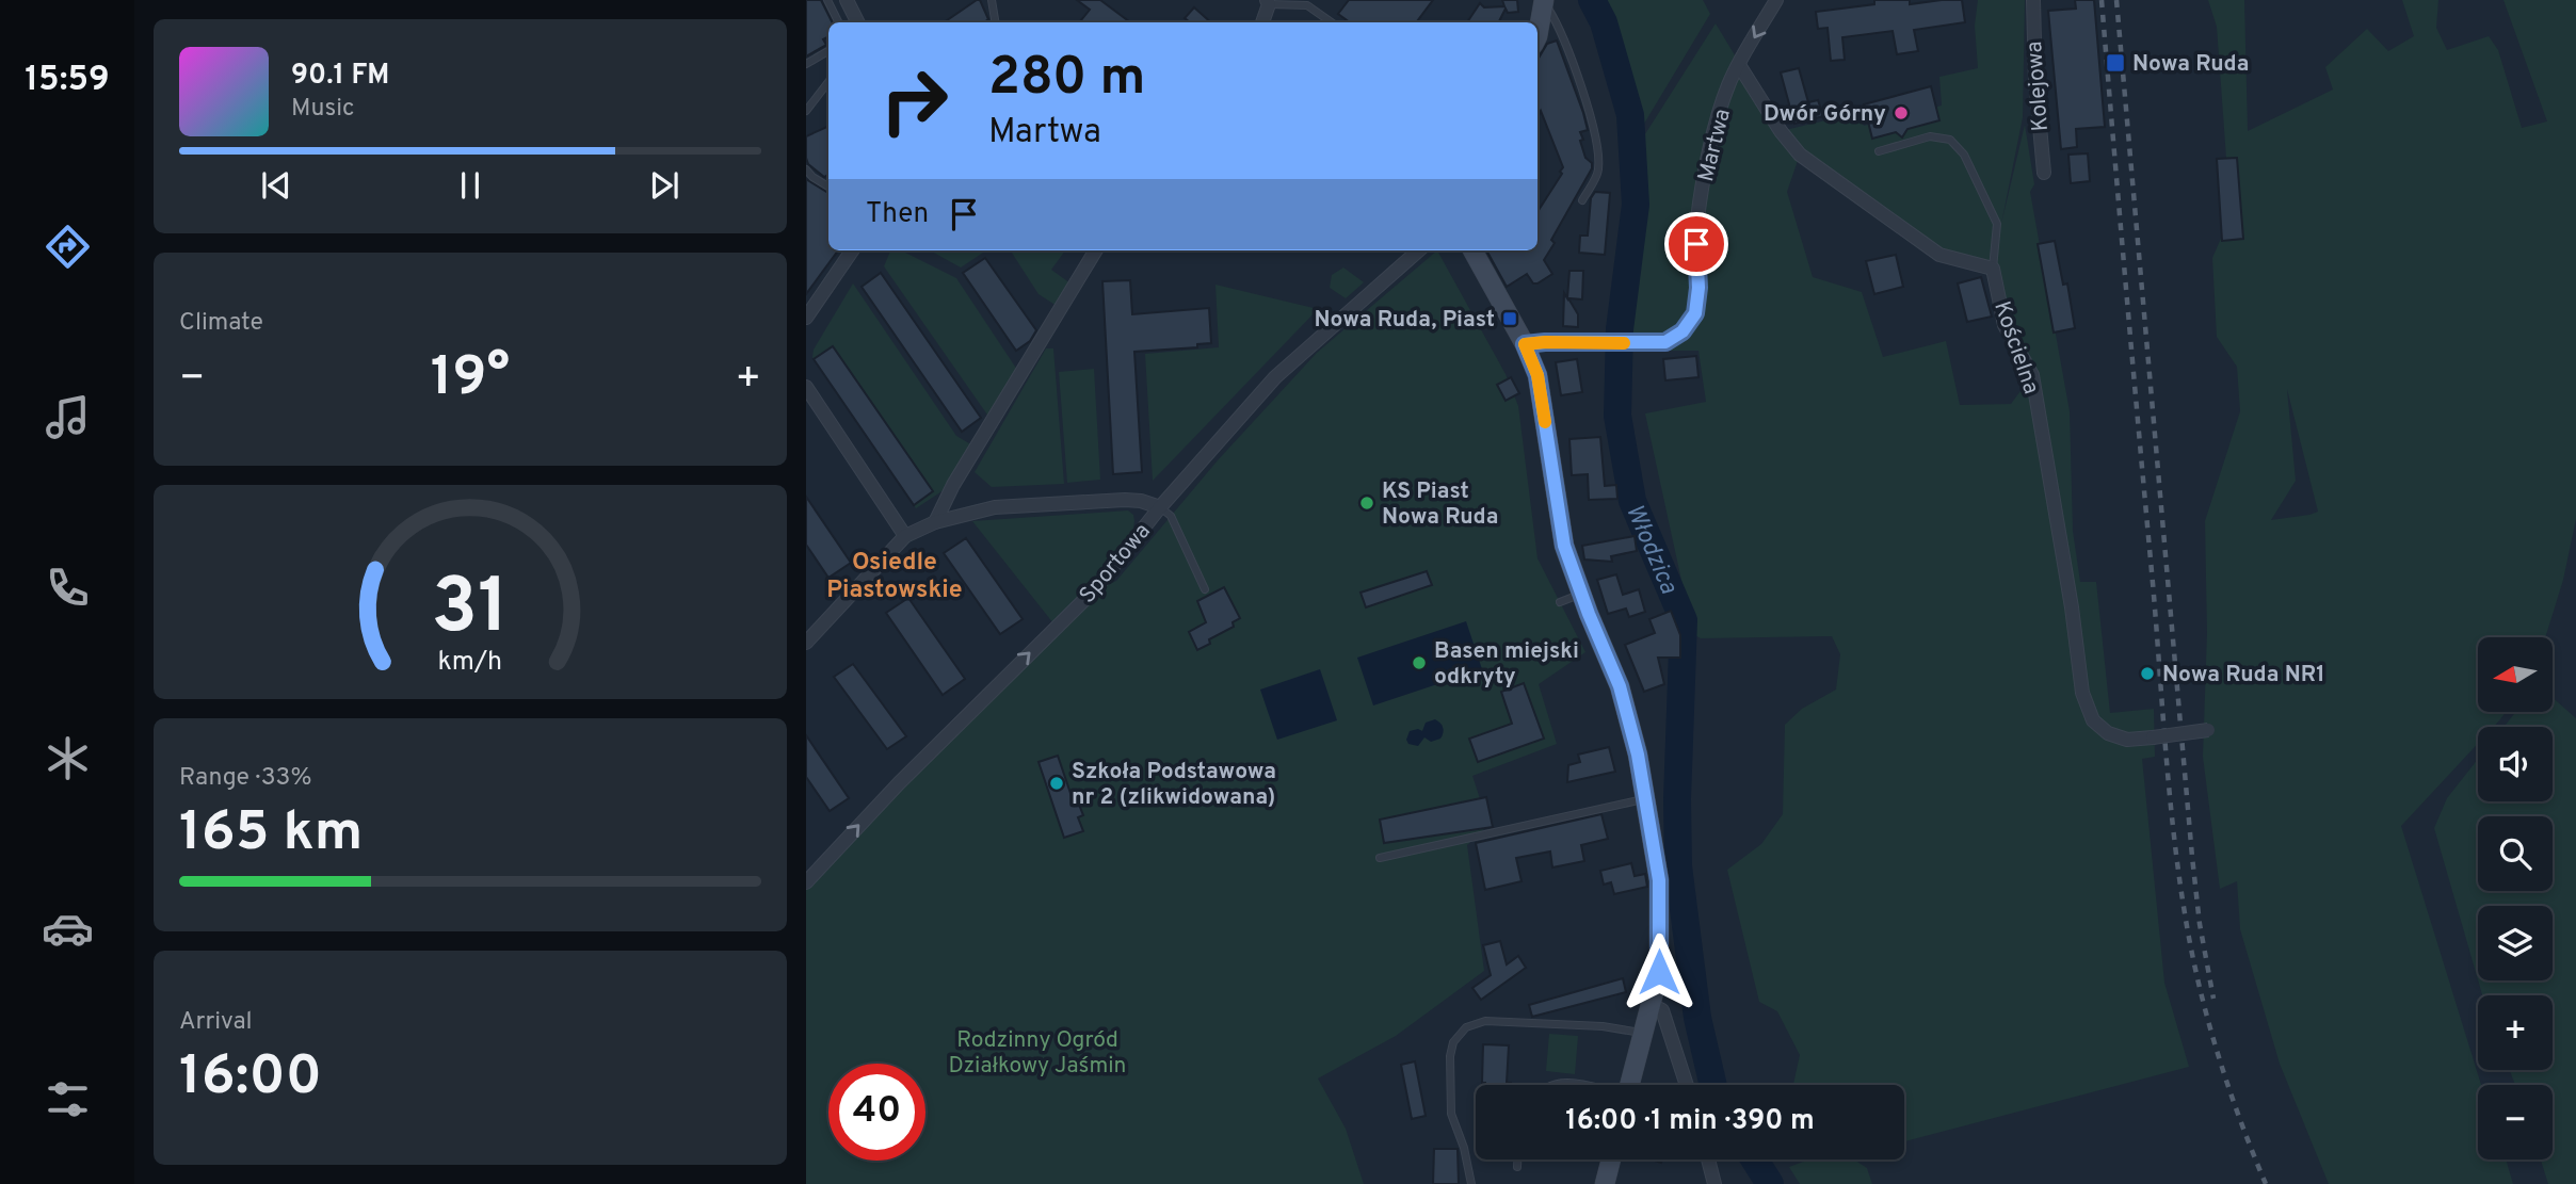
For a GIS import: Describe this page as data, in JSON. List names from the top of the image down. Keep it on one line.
{"streets":{"street":["Kolejowa","Martwa","Kościelna","Sportowa"]},"one_way":["Sportowa"],"districts":["Osiedle Piastowskie"],"water":["Włodzica"],"parks":["Rodzinny Ogród Działkowy Jaśmin"],"places":{"transit":["Nowa Ruda","Nowa Ruda, Piast"],"other":["Dwór Górny","KS Piast Nowa Ruda","Basen miejski odkryty","Nowa Ruda NR1","Szkoła Podstawowa nr 2 (zlikwidowana)"]},"north":"left","page":{"tabs":"15:59","turn":["280 m","Martwa"],"song":["90.1 FM","Music"],"then":"Then","tile":["Climate",["Range · 33%","165 km"],["Arrival","16:00"]],"heat":["−","19°","+"],"map_buttons":["+","−"],"limit":"40","trip":"16:00 · 1 min · 390 m","gauge":["31","km/h"]}}
